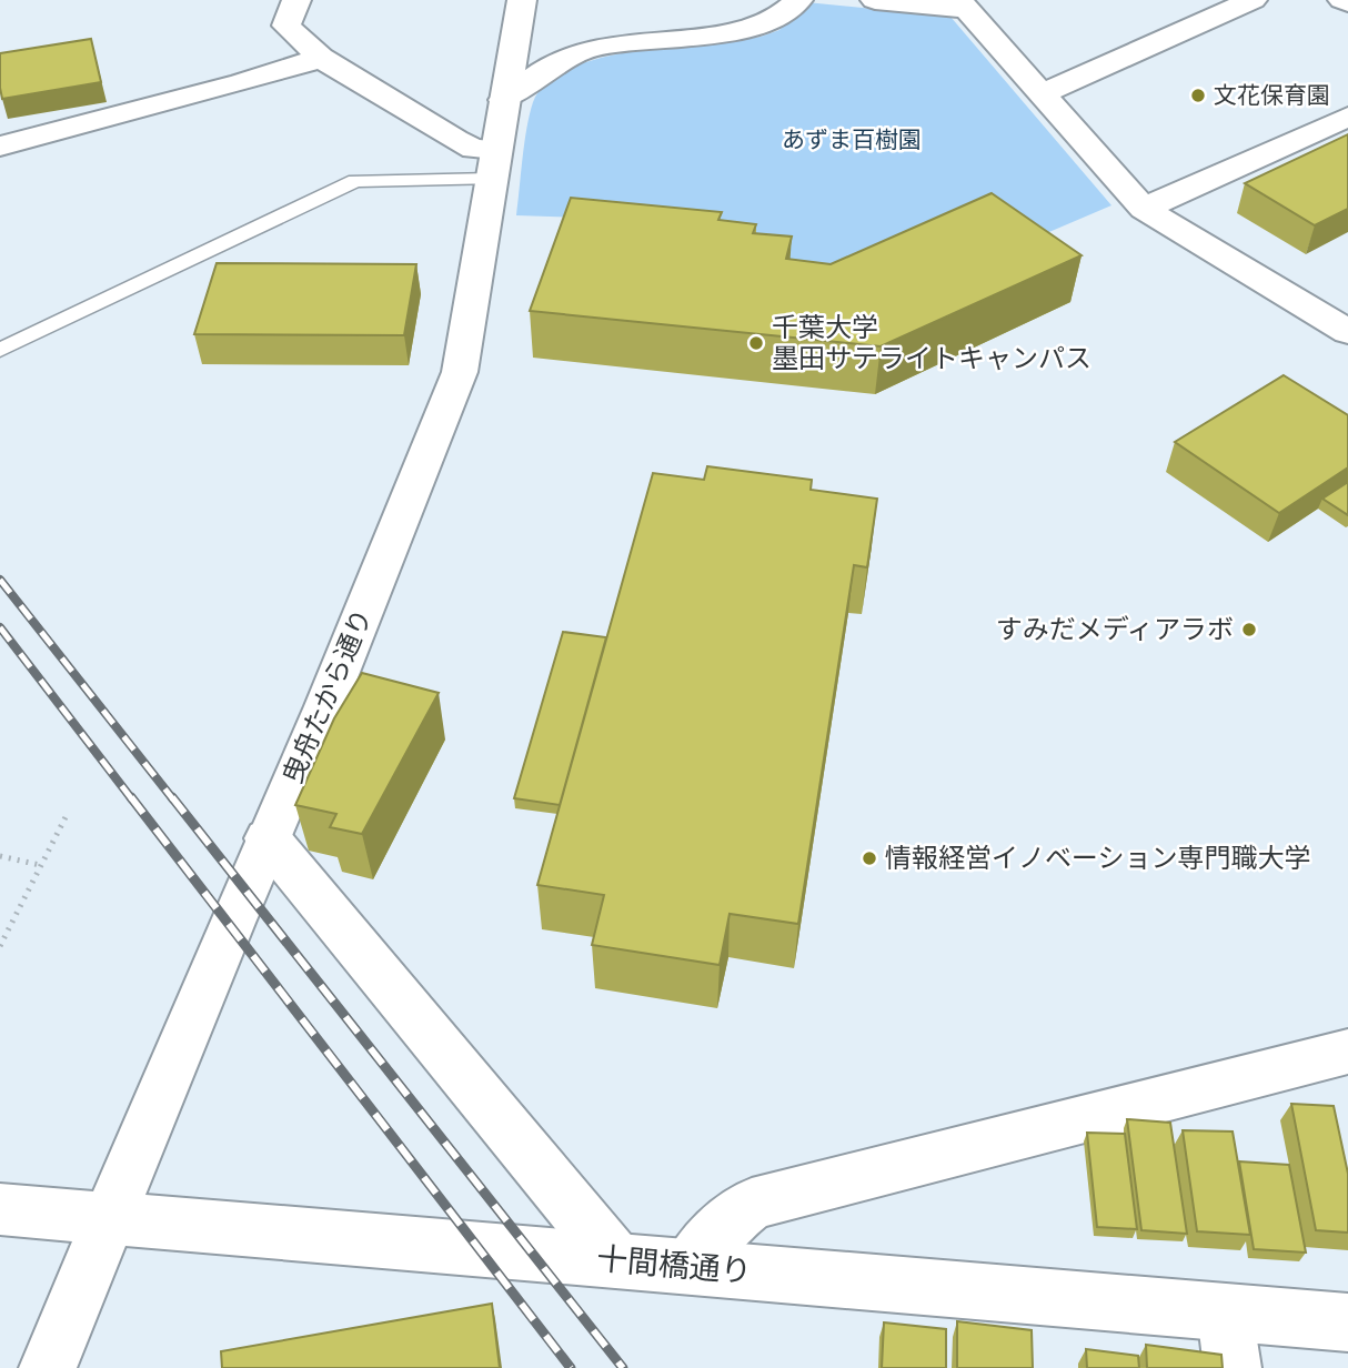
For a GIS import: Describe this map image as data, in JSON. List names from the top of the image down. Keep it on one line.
{"streets":{"street":["曳舟たから通り","十間橋通り"]},"crossings":[["曳舟たから通り","十間橋通り"]],"parks":["あずま百樹園"],"places":["文花保育園","千葉大学 墨田サテライトキャンパス","すみだメディアラボ","情報経営イノベーション専門職大学"]}
